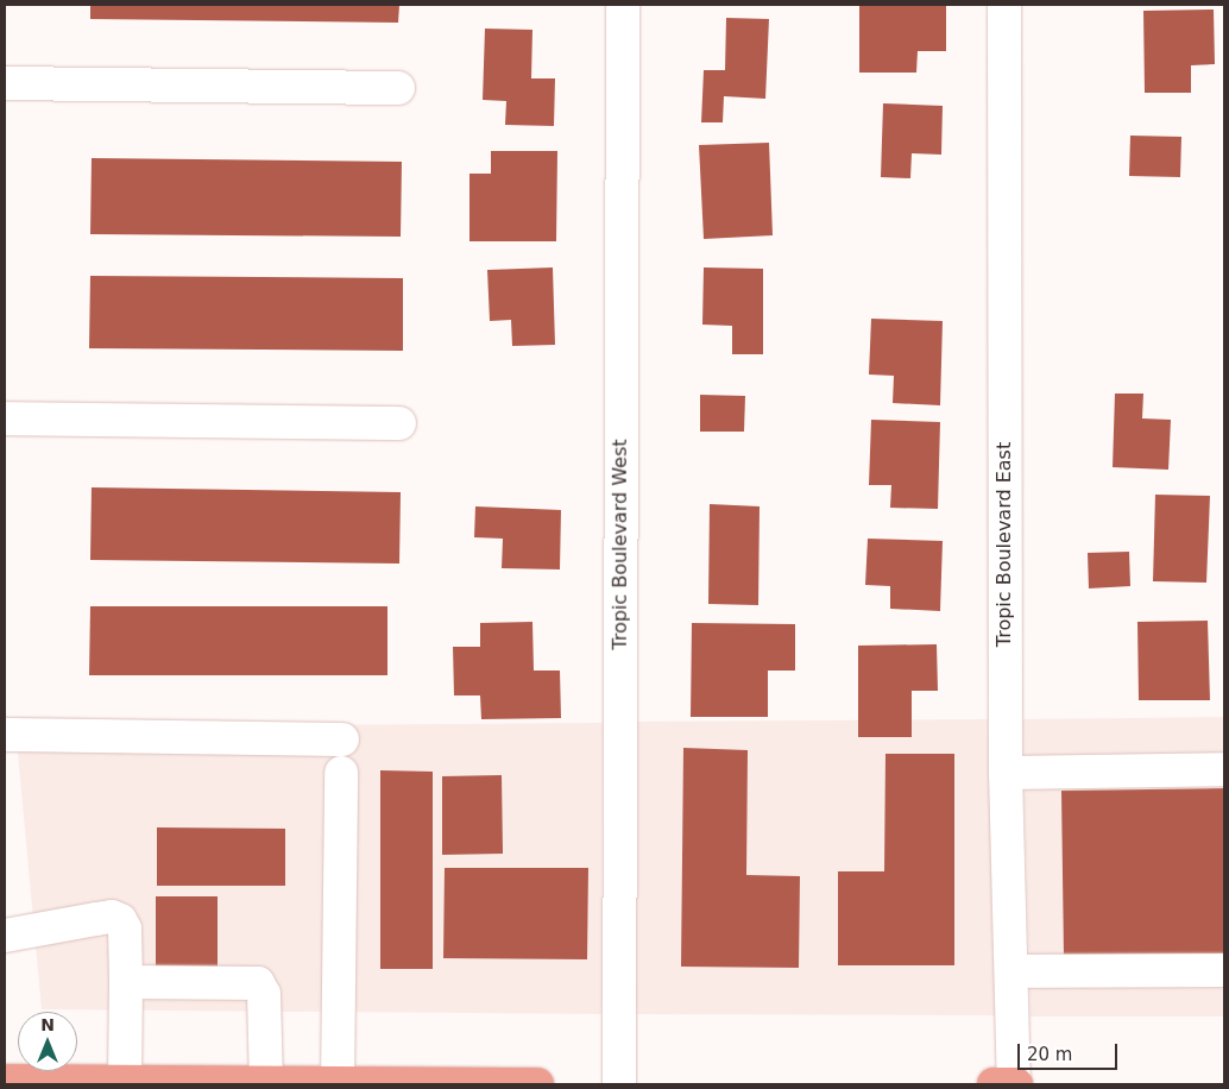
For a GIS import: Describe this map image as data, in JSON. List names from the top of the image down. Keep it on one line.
{"streets":{"street":["Tropic Boulevard West","Tropic Boulevard East"]},"scale_bar":"20 m","north":"top"}
